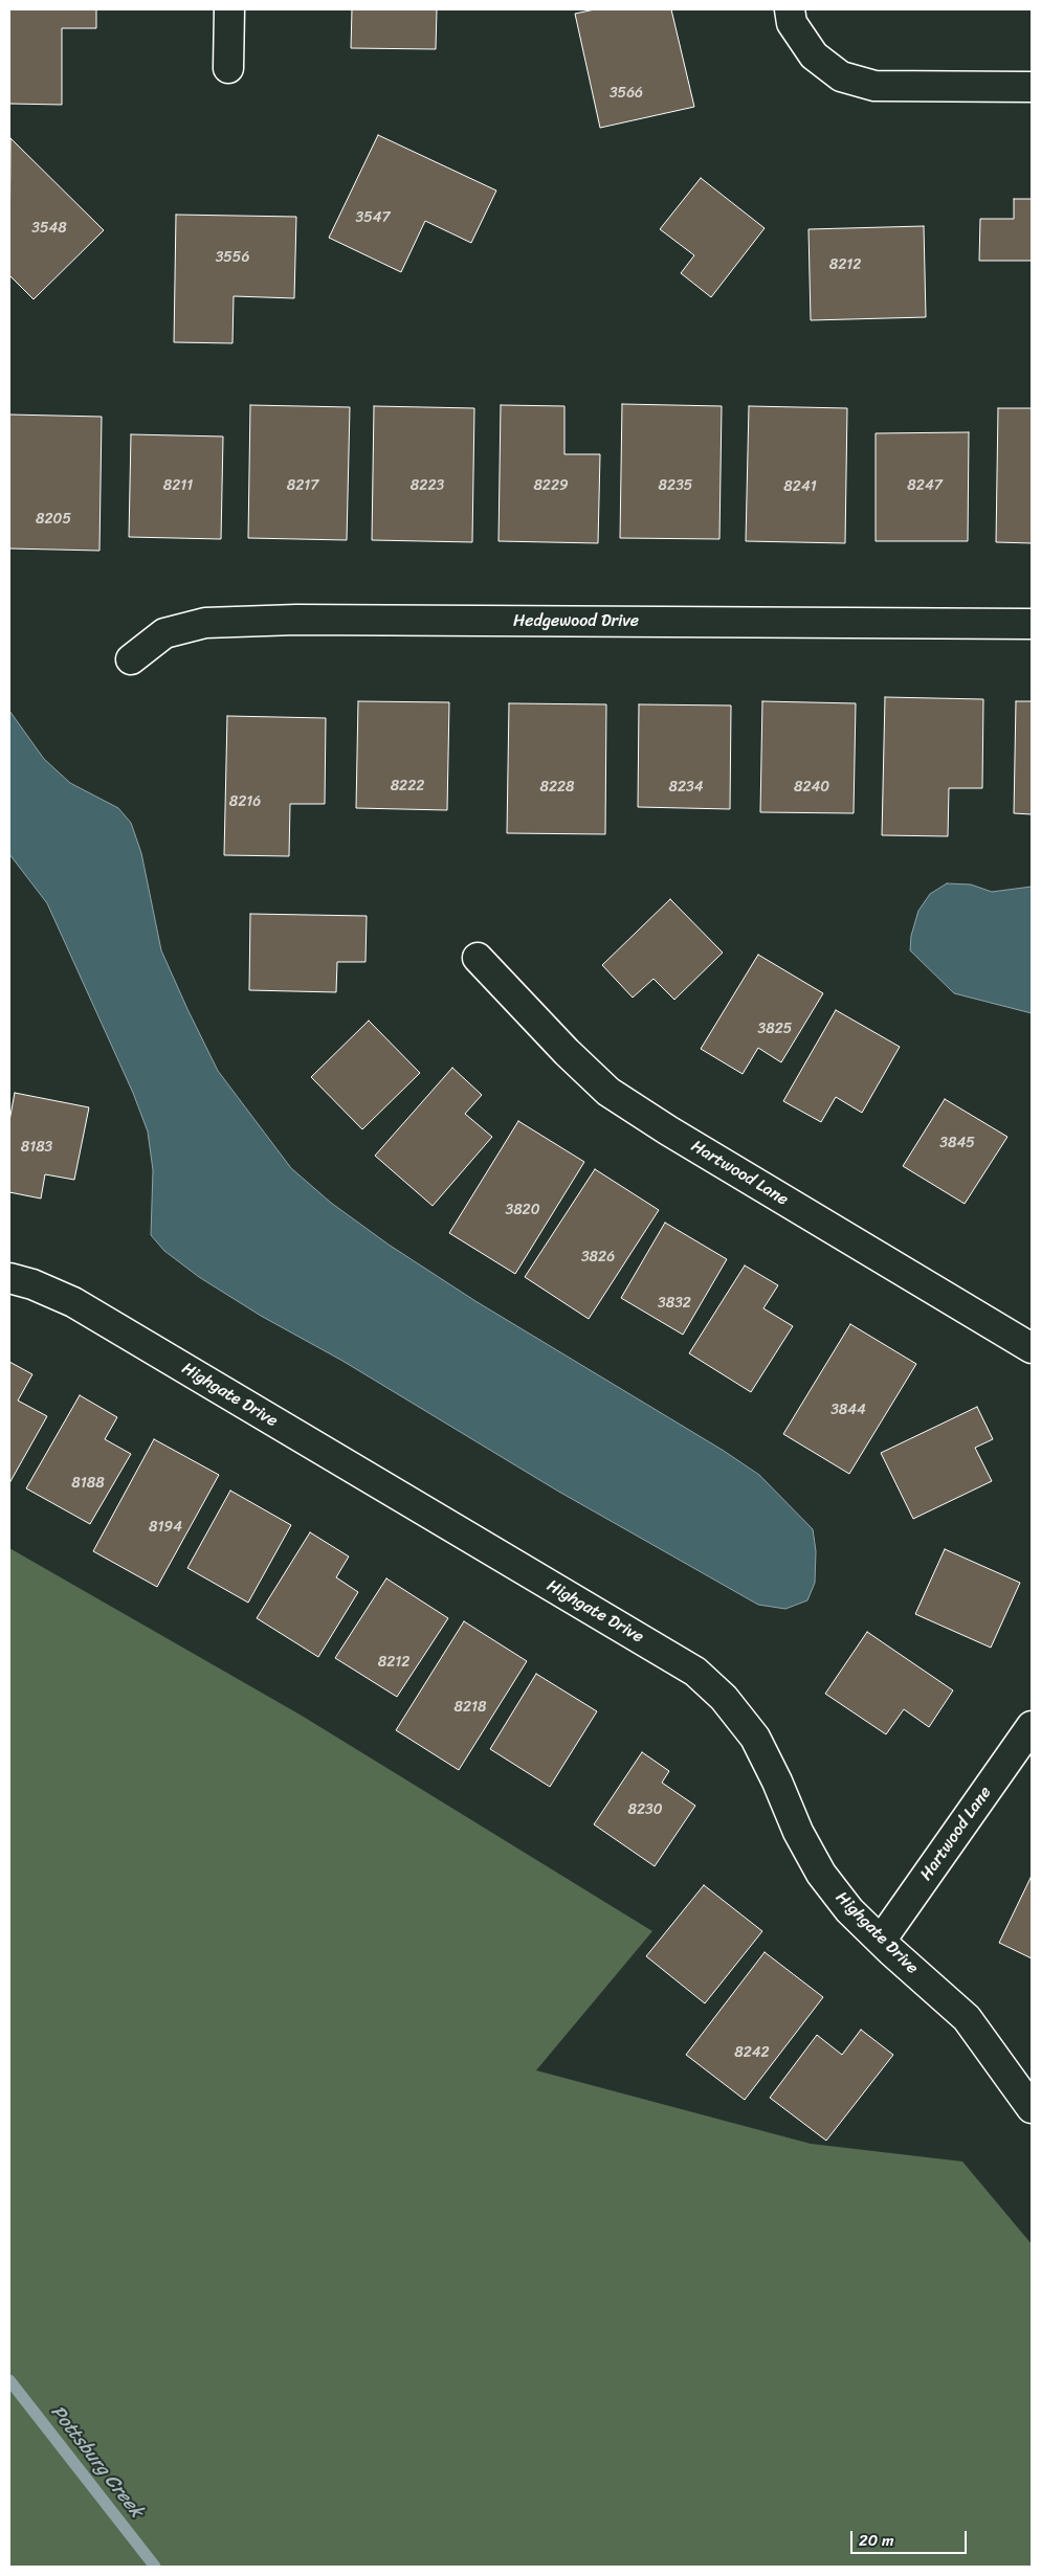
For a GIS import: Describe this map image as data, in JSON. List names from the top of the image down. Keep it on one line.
{"streets":{"street":["Hedgewood Drive","Hartwood Lane","Highgate Drive"]},"crossings":[["Hartwood Lane","Highgate Drive"]],"water":["Pottsburg Creek"],"house_numbers":["3566","3547","3548","3556","8212","8211","8217","8223","8229","8235","8247","8241","8205","8222","8228","8234","8240","8216","3825","3845","8183","3820","3826","3832","3844","8188","8194","8212","8218","8230","8242"],"scale_bar":"20 m"}
